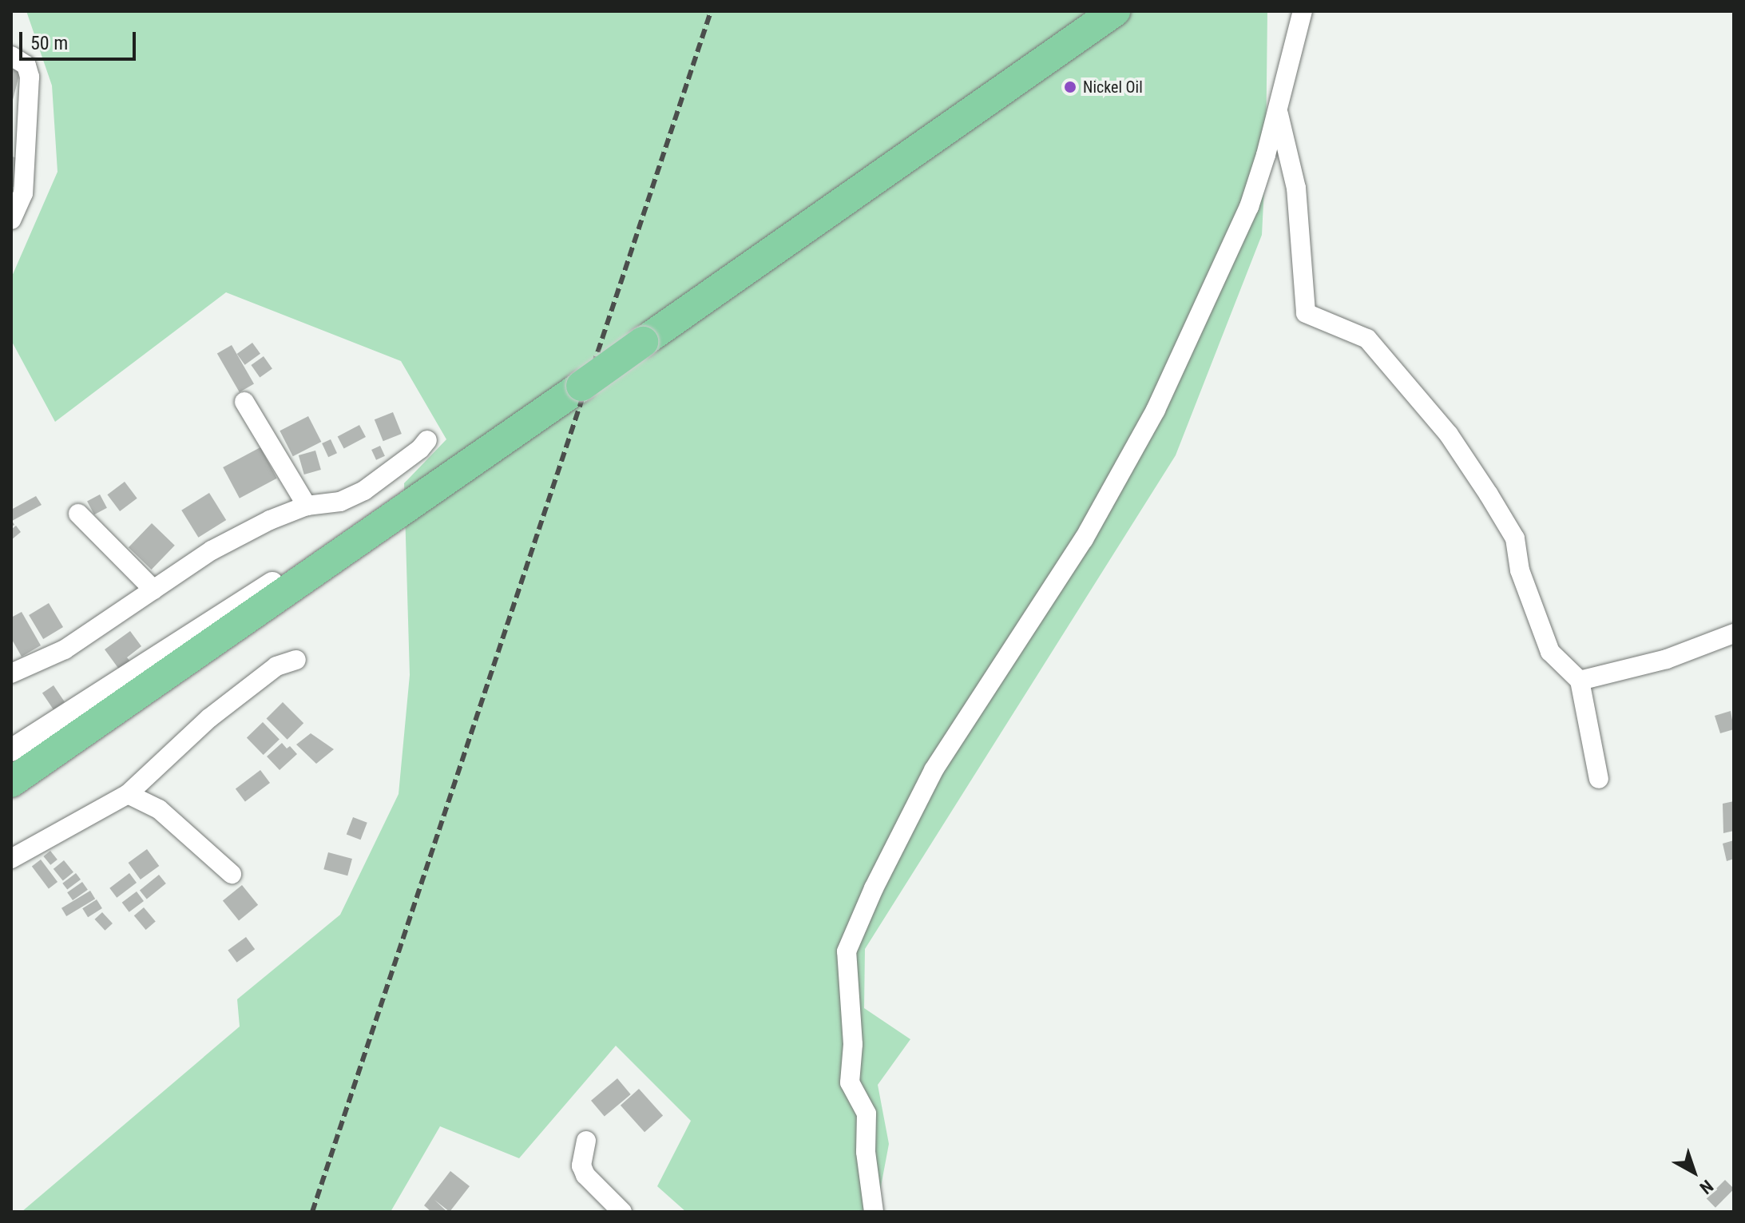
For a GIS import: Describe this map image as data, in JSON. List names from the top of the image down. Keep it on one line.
{"places":["Nickel Oil"],"scale_bar":"50 m","north":"bottom right"}
